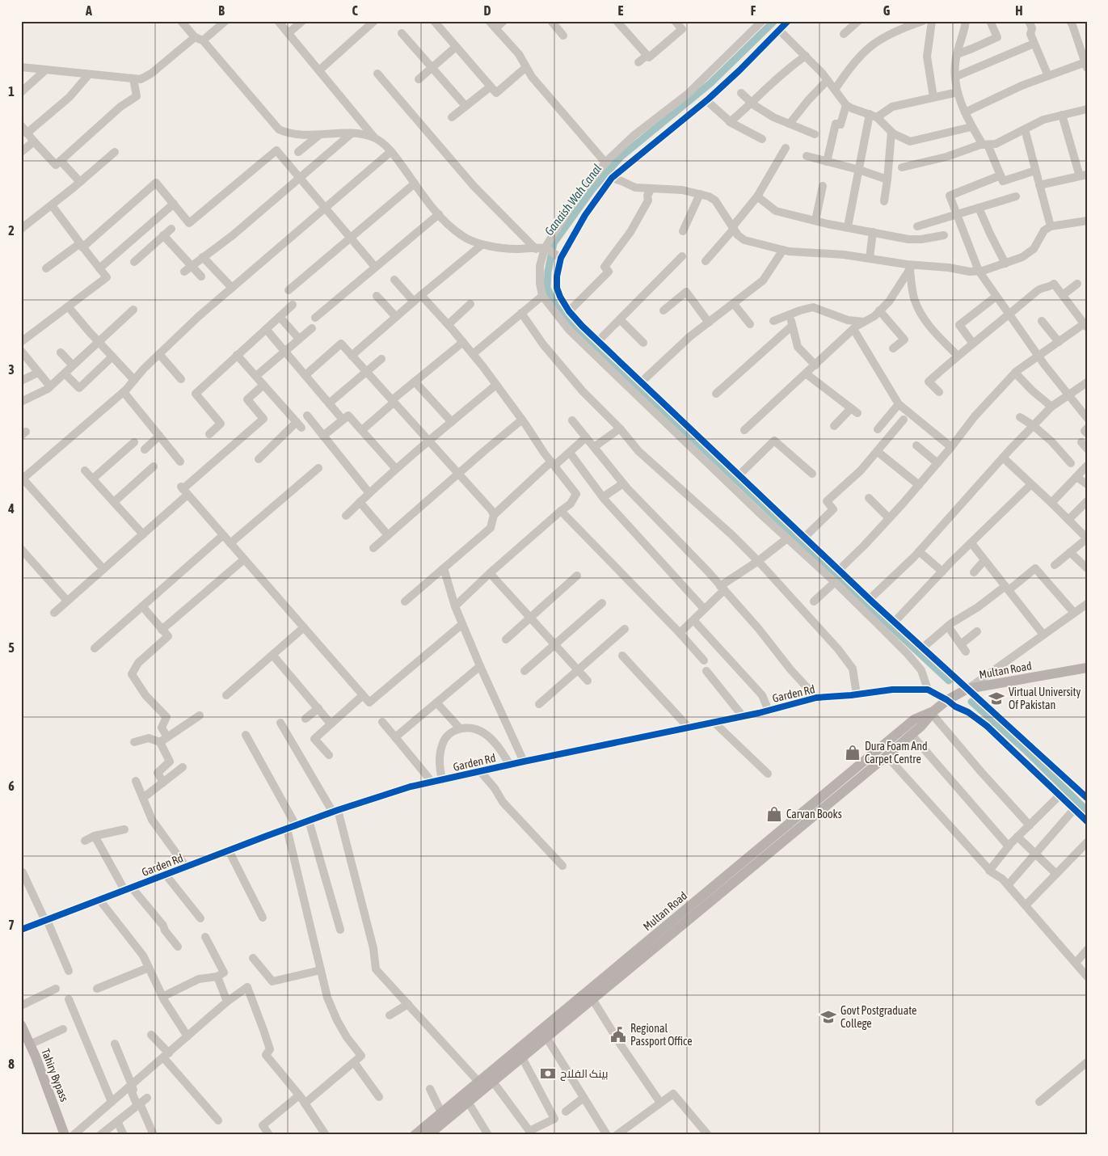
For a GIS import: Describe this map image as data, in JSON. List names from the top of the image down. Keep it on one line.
{"streets":{"main road":["Multan Road","Tahiry Bypass"],"street":["Garden Rd"]},"crossings":[["Multan Road","Garden Rd"]],"water":["Ganaish Wah Canal"],"places":{"school or university":["Virtual University Of Pakistan","Govt Postgraduate College"],"shop":["Dura Foam And Carpet Centre","Carvan Books"],"public building":["Regional Passport Office"],"bank":["بینک الفلاح"]},"grid":{"columns":["A","B","C","D","E","F","G","H"],"rows":["1","2","3","4","5","6","7","8"]}}
